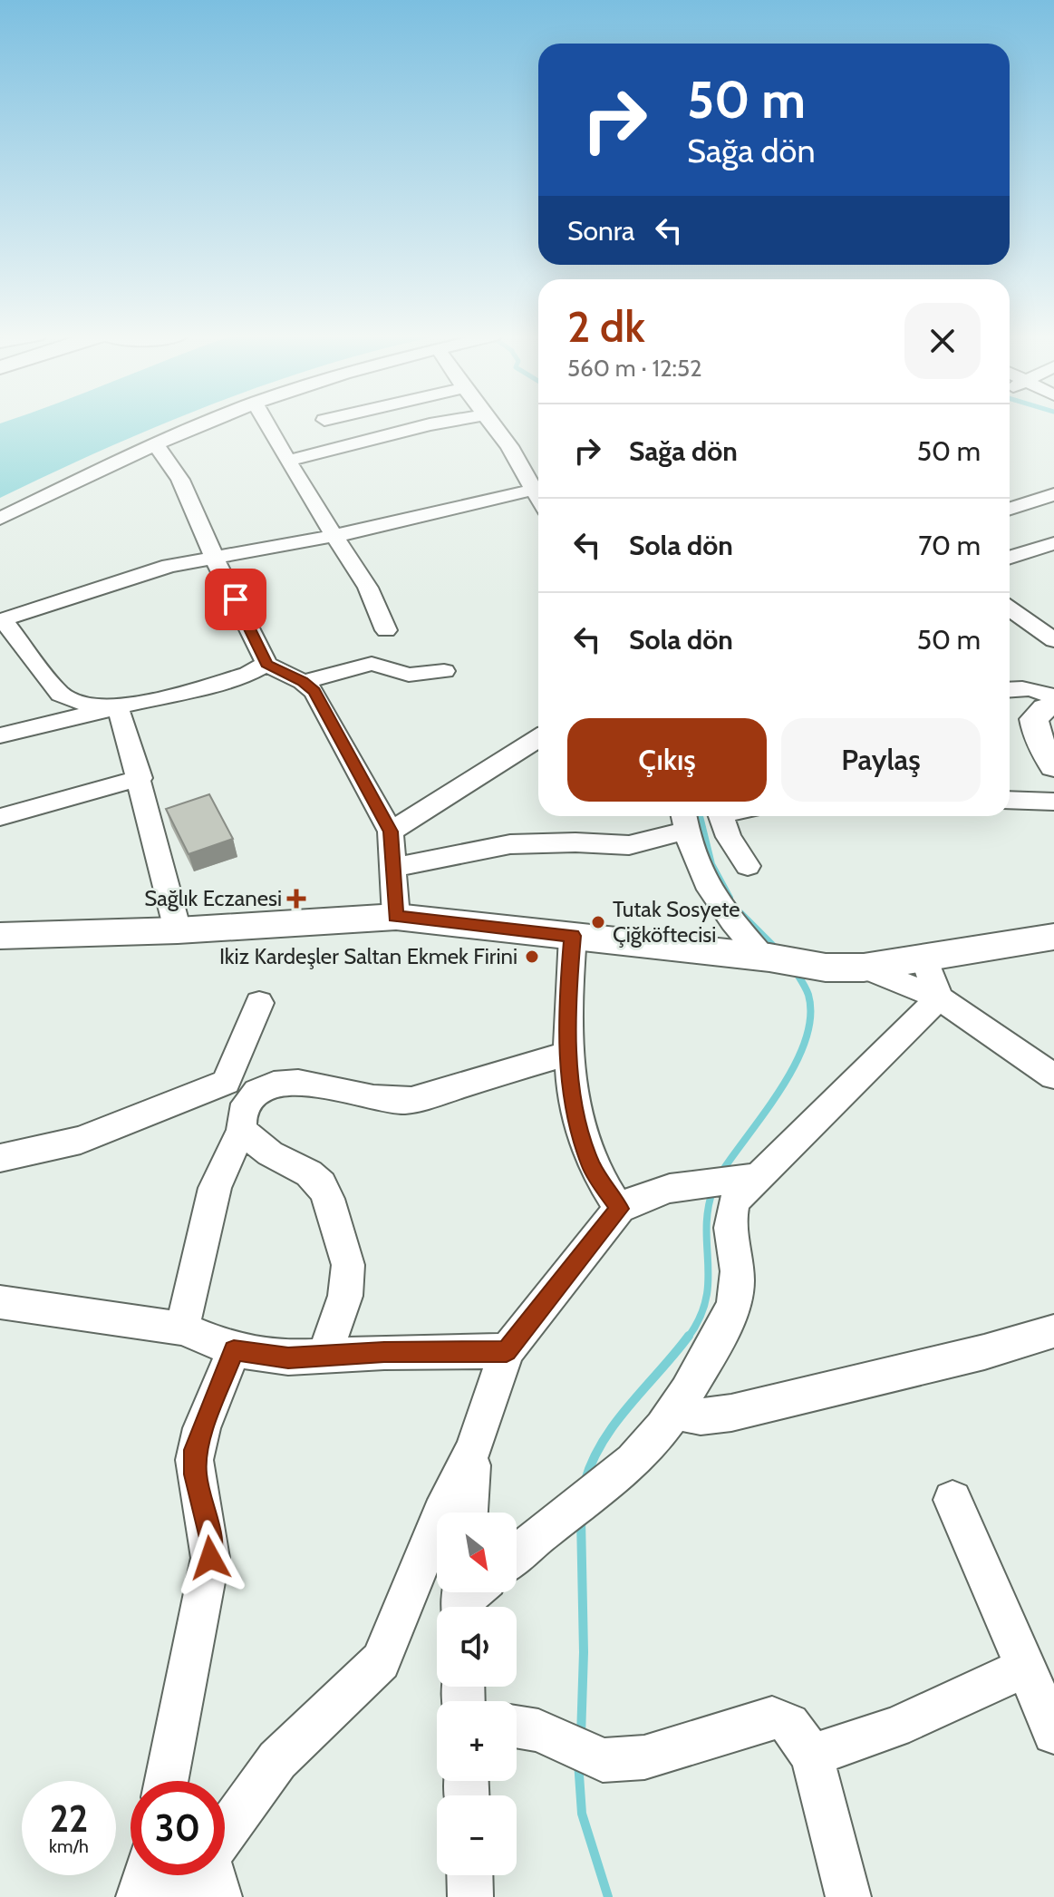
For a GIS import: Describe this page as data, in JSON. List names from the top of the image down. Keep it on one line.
{"places":{"health":["Sağlık Eczanesi"],"other":["Tutak Sosyete Çiğköftecisi","Ikiz Kardeşler Saltan Ekmek Firini"]},"north":"bottom right","page":{"turn":["50 m","Sağa dön"],"then":"Sonra","heading":["2 dk","560 m · 12:52"],"list":[{"name":"Sağa dön","value":"50 m"},{"name":"Sola dön","value":"70 m"},{"name":"Sola dön","value":"50 m"}],"buttons":["Çıkış","Paylaş"],"map_buttons":["+","−"],"speed":"22 km/h","limit":"30"}}
